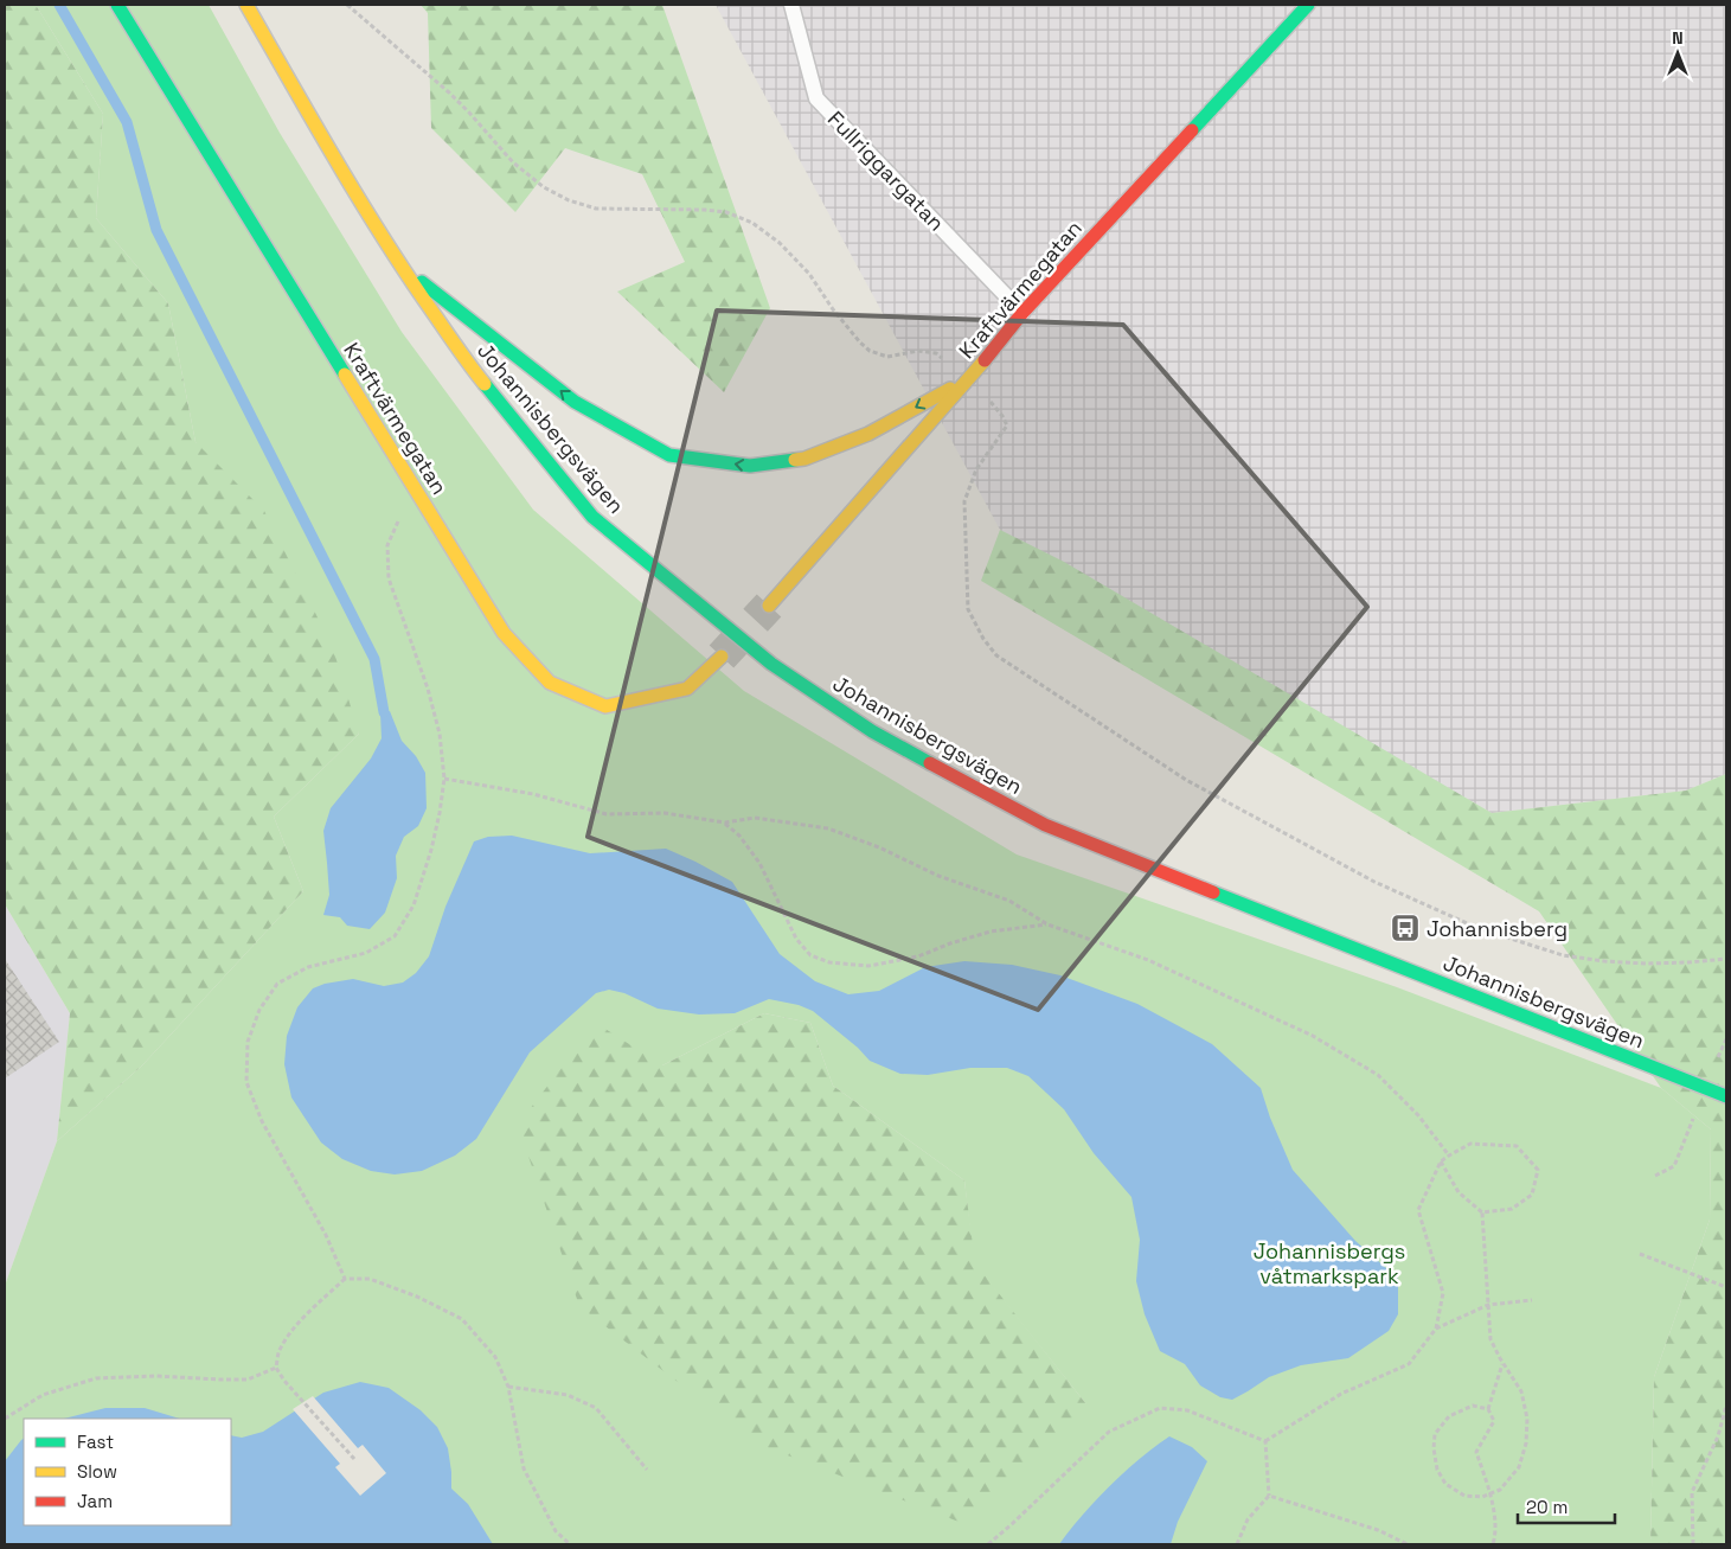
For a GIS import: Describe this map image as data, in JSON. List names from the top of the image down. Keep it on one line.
{"streets":{"main road":["Kraftvärmegatan","Johannisbergsvägen"],"lane":["Fullriggargatan"]},"crossings":[["Fullriggargatan","Kraftvärmegatan"]],"parks":["Johannisbergs våtmarkspark"],"places":{"bus stop":["Johannisberg"]},"legend":["Fast","Slow","Jam"],"scale_bar":"20 m","north":"top"}
